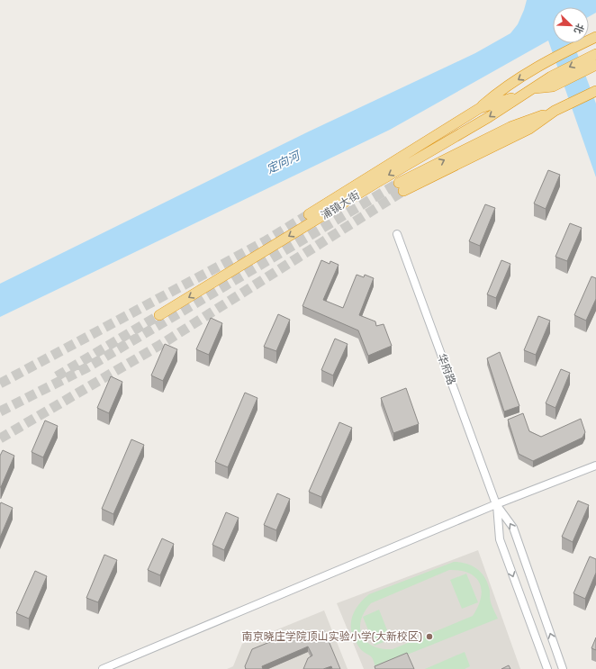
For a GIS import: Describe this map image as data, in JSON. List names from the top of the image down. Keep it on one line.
{"streets":{"highway":["浦镇大街"],"street":["华府路"]},"water":["定向河"],"places":["南京晓庄学院顶山实验小学(大新校区)"],"north":"bottom right"}
